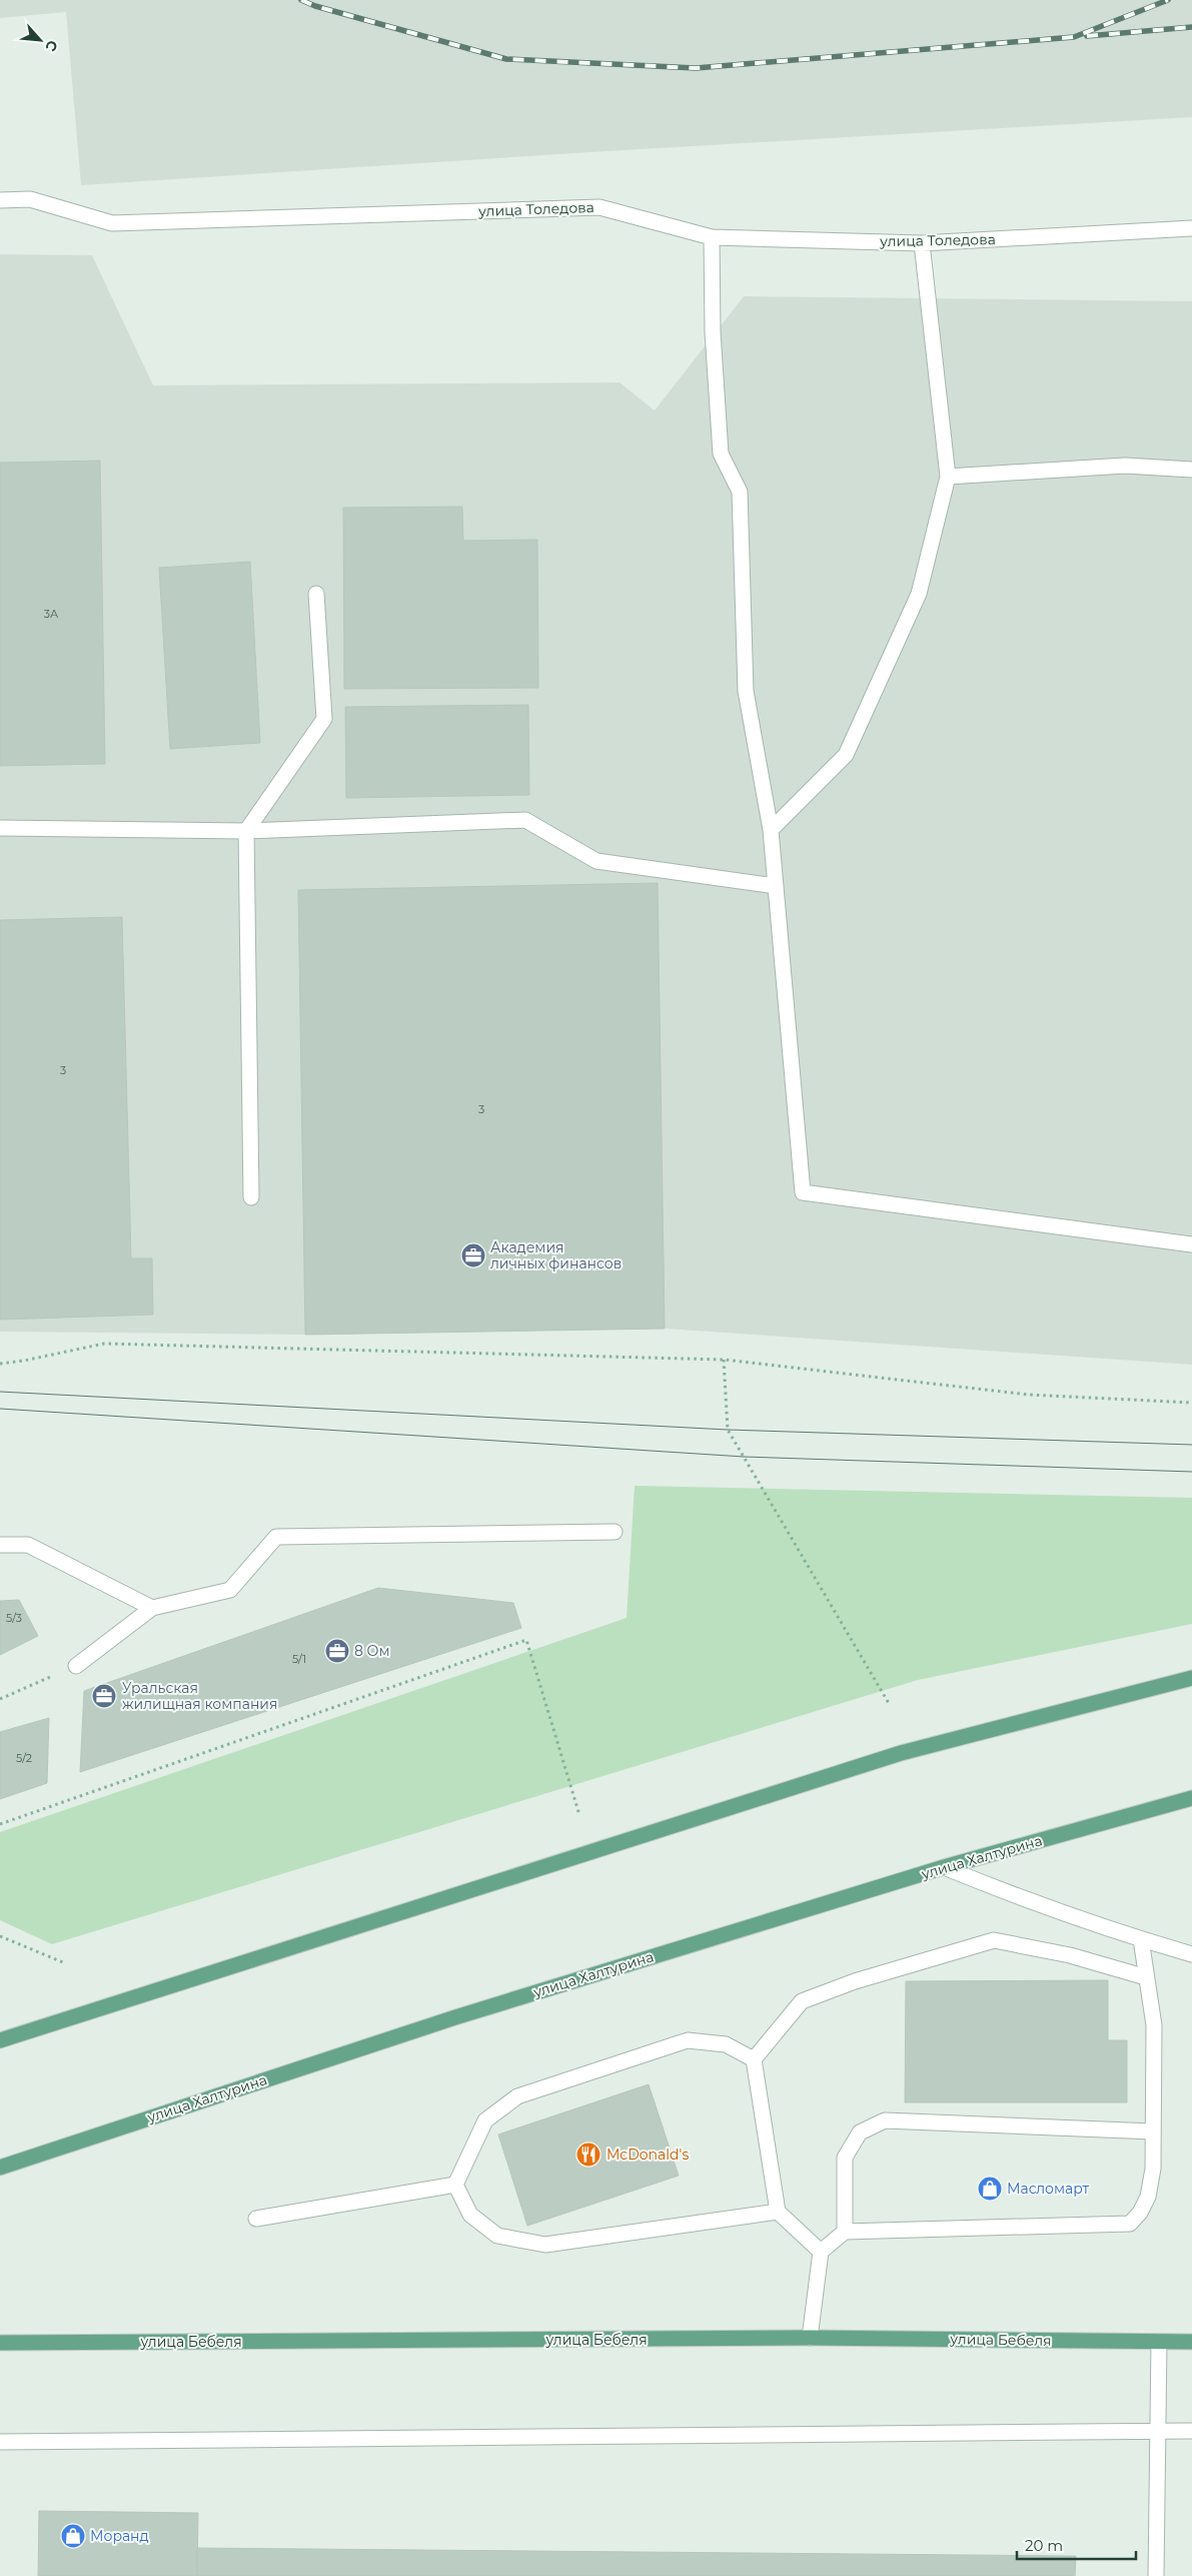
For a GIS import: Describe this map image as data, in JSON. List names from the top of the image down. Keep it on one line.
{"streets":{"main road":["улица Халтурина","улица Бебеля"],"street":["улица Толедова"]},"places":{"office":["Академия личных финансов","8 Ом","Уральская жилищная компания"],"restaurant":["McDonald's"],"shop":["Масломарт","Моранд"]},"house_numbers":["3А","3","3","5/3","5/1","5/2"],"scale_bar":"20 m","north":"bottom right"}
